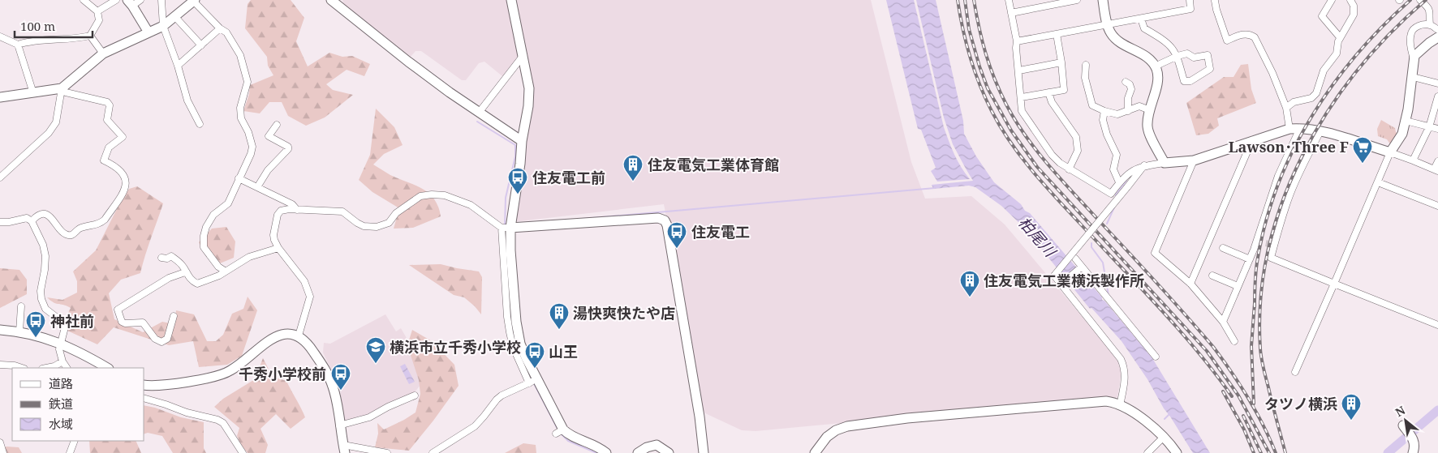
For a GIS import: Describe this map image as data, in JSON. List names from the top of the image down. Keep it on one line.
{"water":["柏尾川"],"places":{"supermarket":["Lawson･Three F"],"building":["住友電気工業体育館","住友電気工業横浜製作所","湯快爽快たや店","タツノ横浜"],"bus stop":["住友電工前","住友電工","神社前","山王","千秀小学校前"],"school or university":["横浜市立千秀小学校"]},"legend":["道路","鉄道","水域"],"scale_bar":"100 m","north":"top left"}
